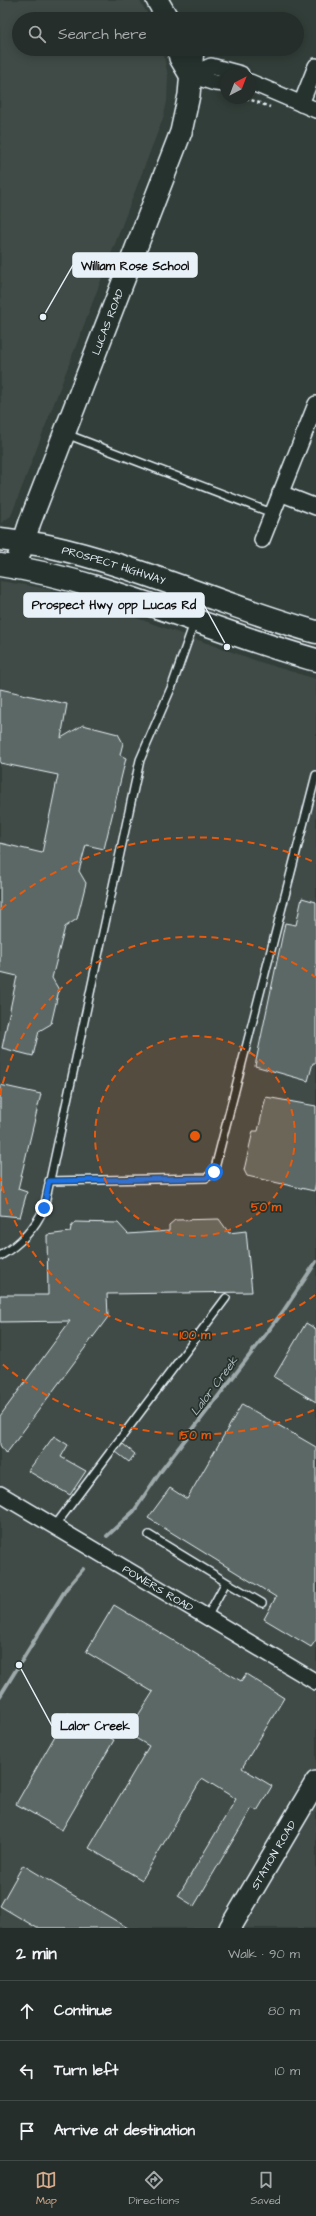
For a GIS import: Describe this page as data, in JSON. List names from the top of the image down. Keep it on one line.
{"streets":{"main road":["PROSPECT HIGHWAY"],"street":["LUCAS ROAD","POWERS ROAD","STATION ROAD"]},"crossings":[["LUCAS ROAD","PROSPECT HIGHWAY"]],"water":["Lalor Creek"],"places":["William Rose School","Prospect Hwy opp Lucas Rd","Lalor Creek"],"north":"top right","page":{"search":"Search here","heading":["2 min","Walk · 90 m"],"list":[["Continue","80 m"],["Turn left","10 m"],"Arrive at destination"],"nav":["Map","Directions","Saved"]},"rings":["50 m","100 m","150 m"]}
